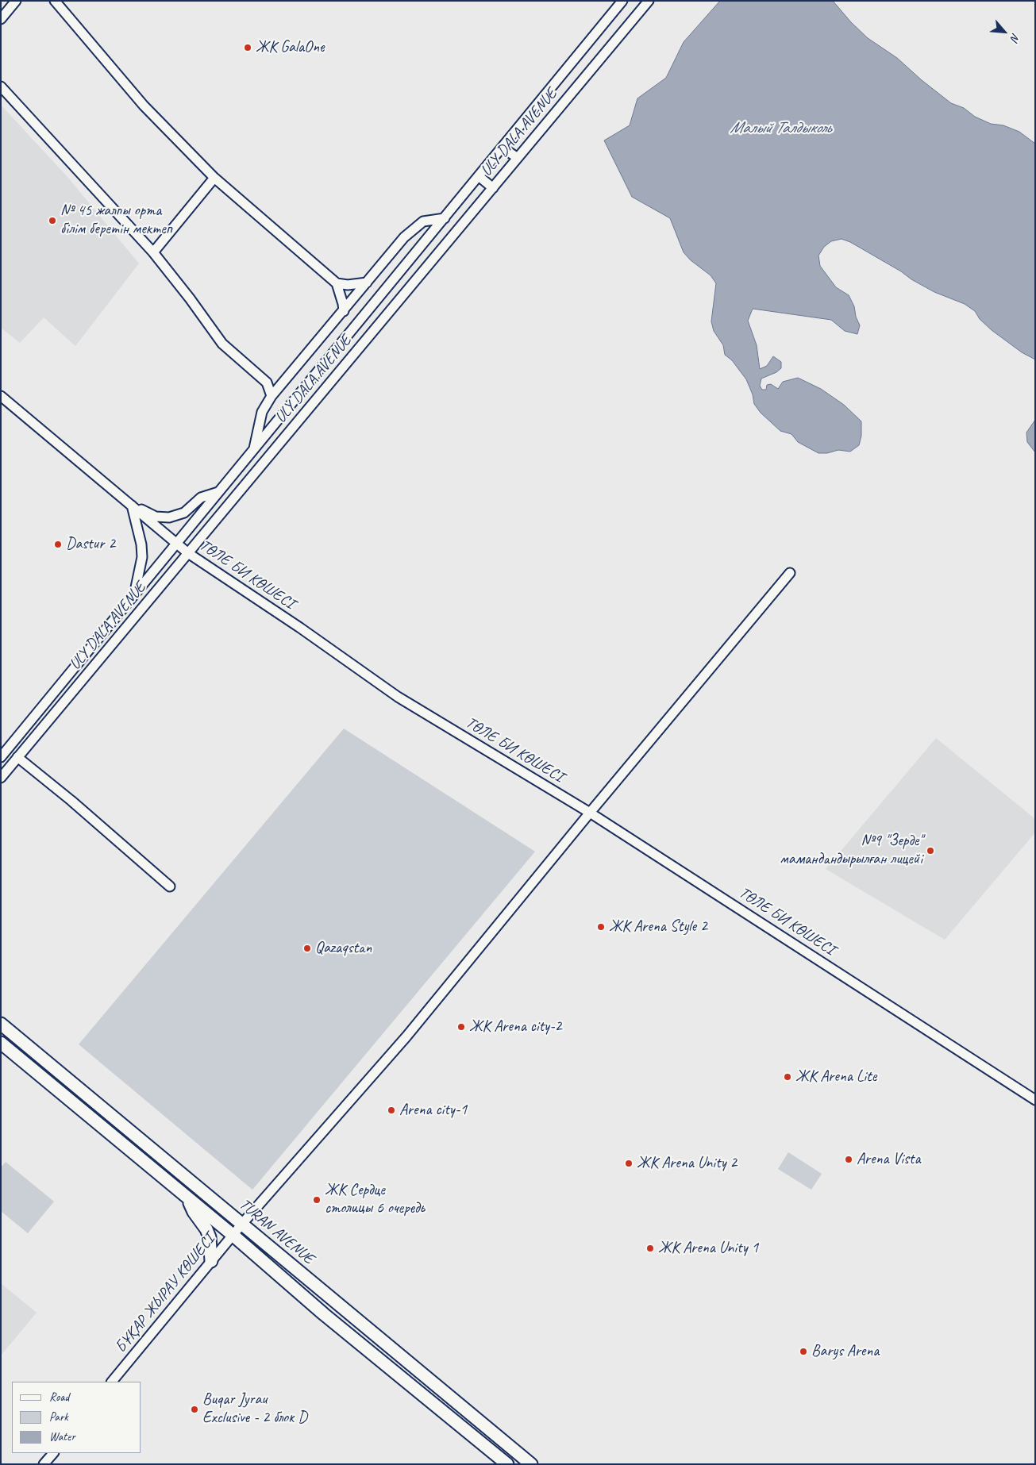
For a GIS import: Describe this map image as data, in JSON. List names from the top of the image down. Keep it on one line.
{"streets":{"main road":["TURAN AVENUE"],"street":["ULY DALA AVENUE","ТӨЛЕ БИ КӨШЕСІ","БҰҚАР ЖЫРАУ КӨШЕСІ"]},"crossings":[["ULY DALA AVENUE","ТӨЛЕ БИ КӨШЕСІ"],["ТӨЛЕ БИ КӨШЕСІ","БҰҚАР ЖЫРАУ КӨШЕСІ"],["TURAN AVENUE","БҰҚАР ЖЫРАУ КӨШЕСІ"]],"water":["Малый Талдыколь"],"places":["ЖК GalaOne","№ 45 жалпы орта білім беретін мектеп","Dastur 2","№9 \"Зерде\" мамандандырылған лицейі","ЖК Arena Style 2","Qazaqstan","ЖК Arena city-2","ЖК Arena Lite","Arena city-1","Arena Vista","ЖК Arena Unity 2","ЖК Сердце столицы 6 очередь","ЖК Arena Unity 1","Barys Arena","Buqar Jyrau Exclusive - 2 блок D"],"legend":["Road","Park","Water"],"north":"bottom right"}
